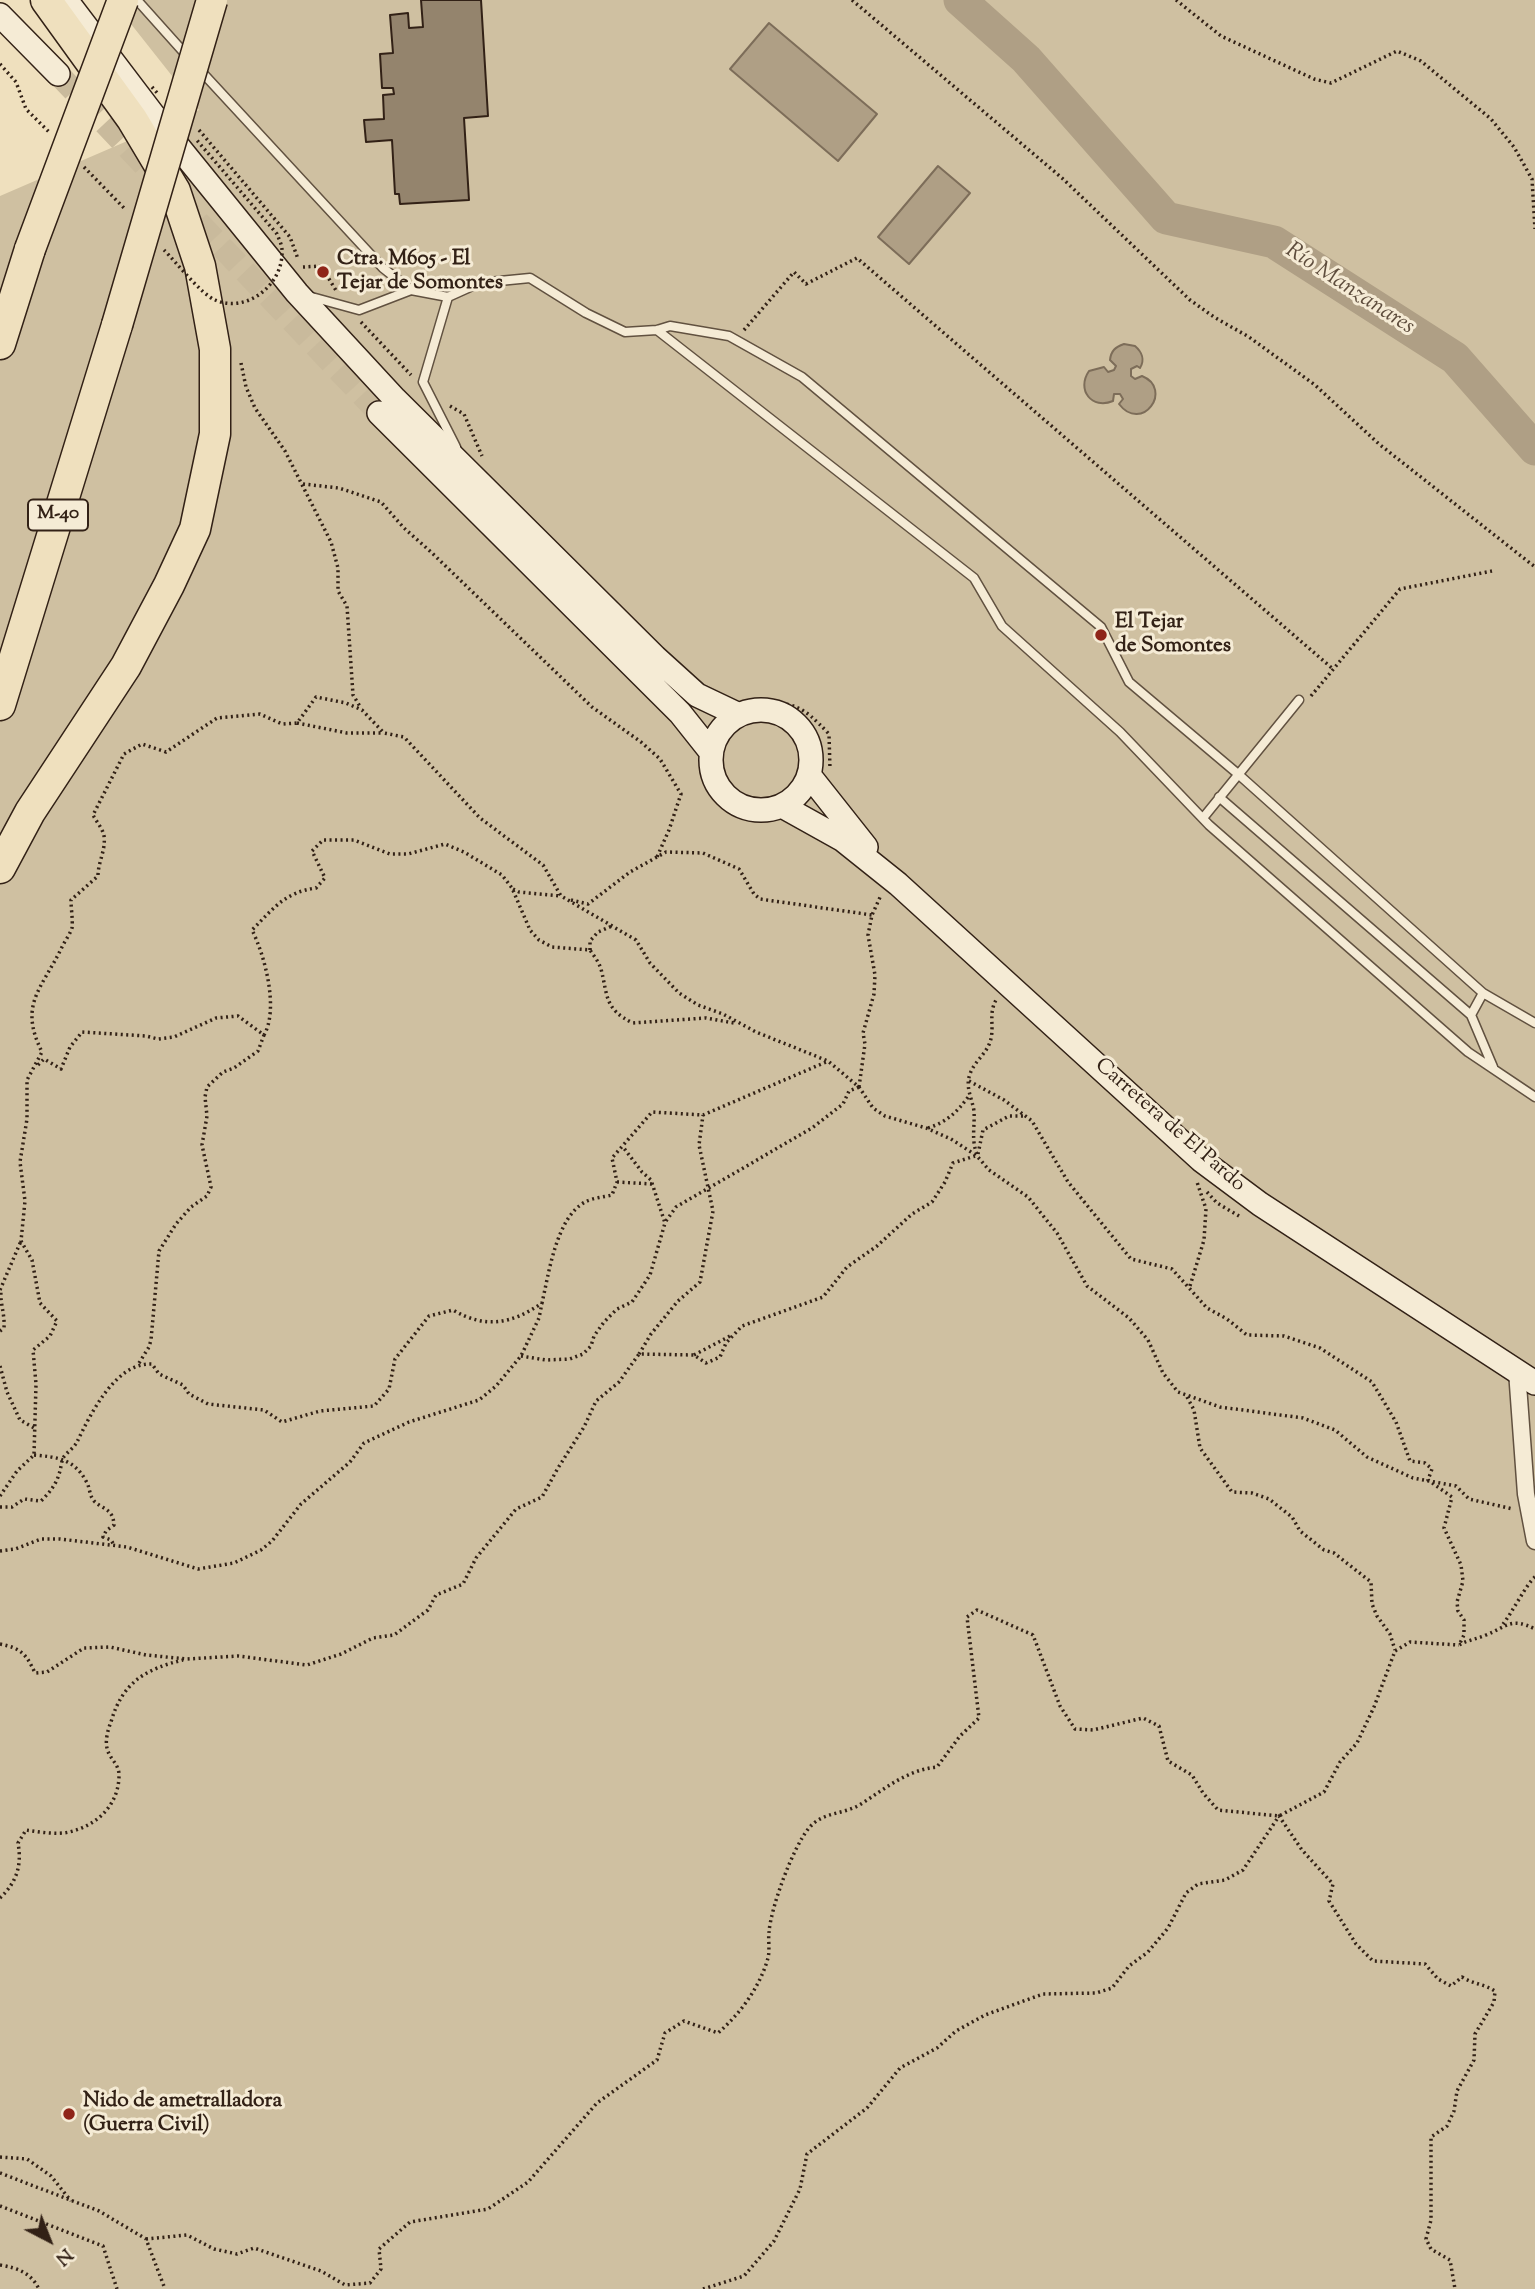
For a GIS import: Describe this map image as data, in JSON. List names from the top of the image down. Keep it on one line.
{"streets":{"highway":["M-40"],"street":["Carretera de El Pardo"]},"water":["Río Manzanares"],"places":["Ctra. M605 - El Tejar de Somontes","El Tejar de Somontes","Nido de ametralladora (Guerra Civil)"],"north":"bottom right"}
